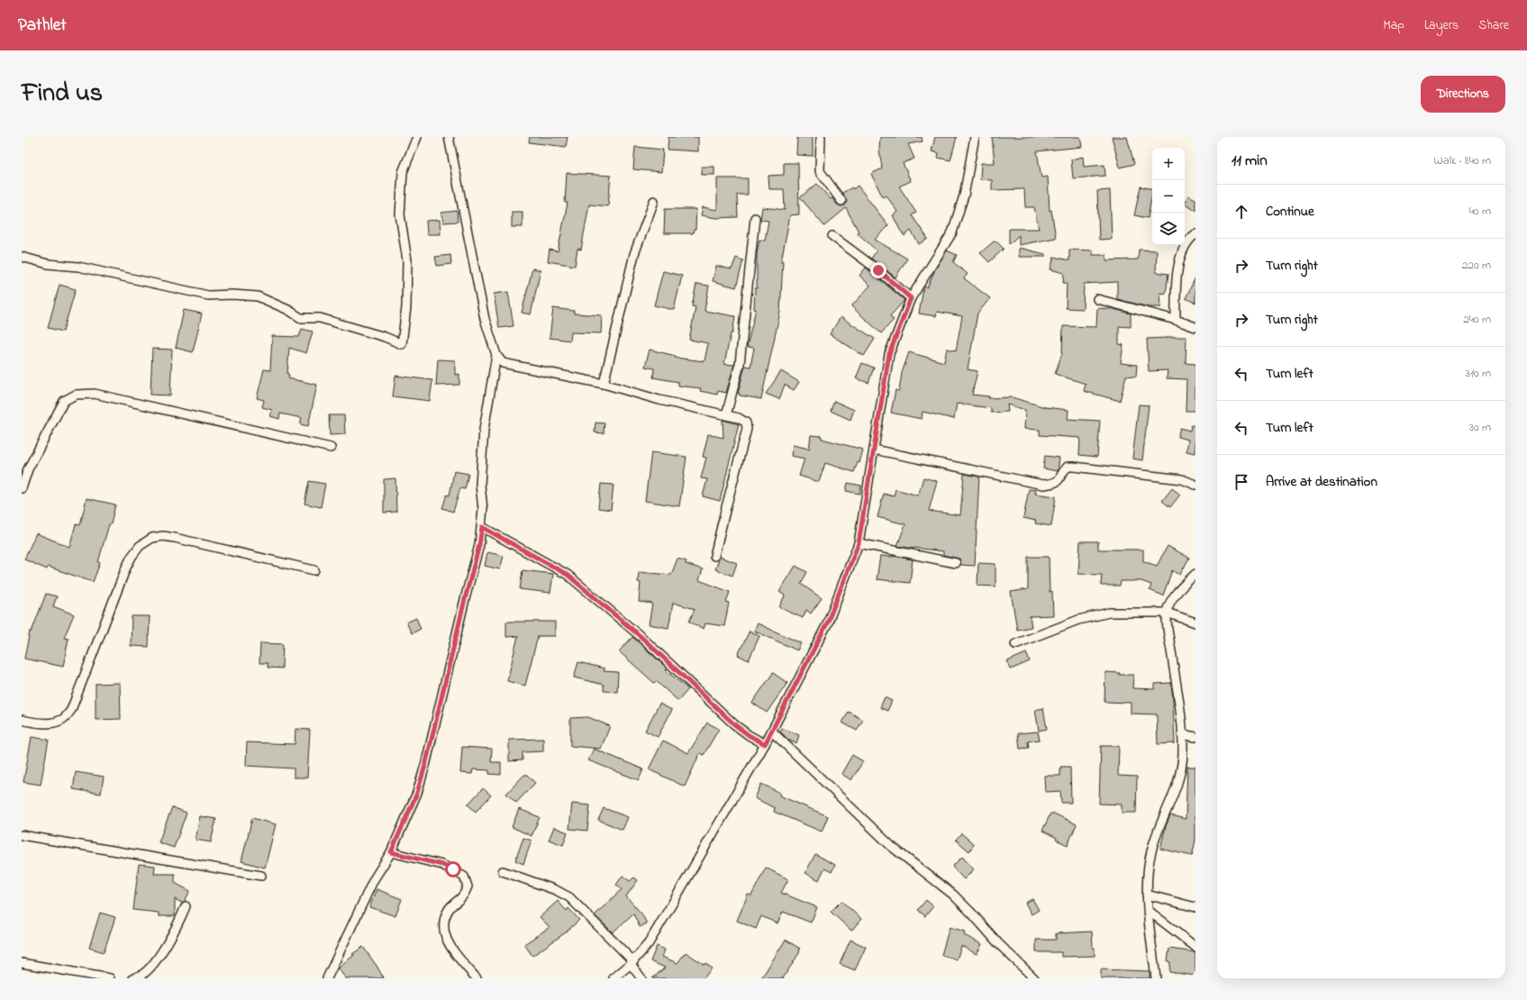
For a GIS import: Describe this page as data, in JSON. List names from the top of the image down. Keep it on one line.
{"page":{"header":"Pathlet","nav":["Map","Layers","Share"],"title":"Find us","buttons":"Directions","heading":["11 min","Walk · 840 m"],"map_buttons":["+","−"],"list":[["Continue","40 m"],["Turn right","220 m"],["Turn right","240 m"],["Turn left","310 m"],["Turn left","30 m"],"Arrive at destination"]}}
